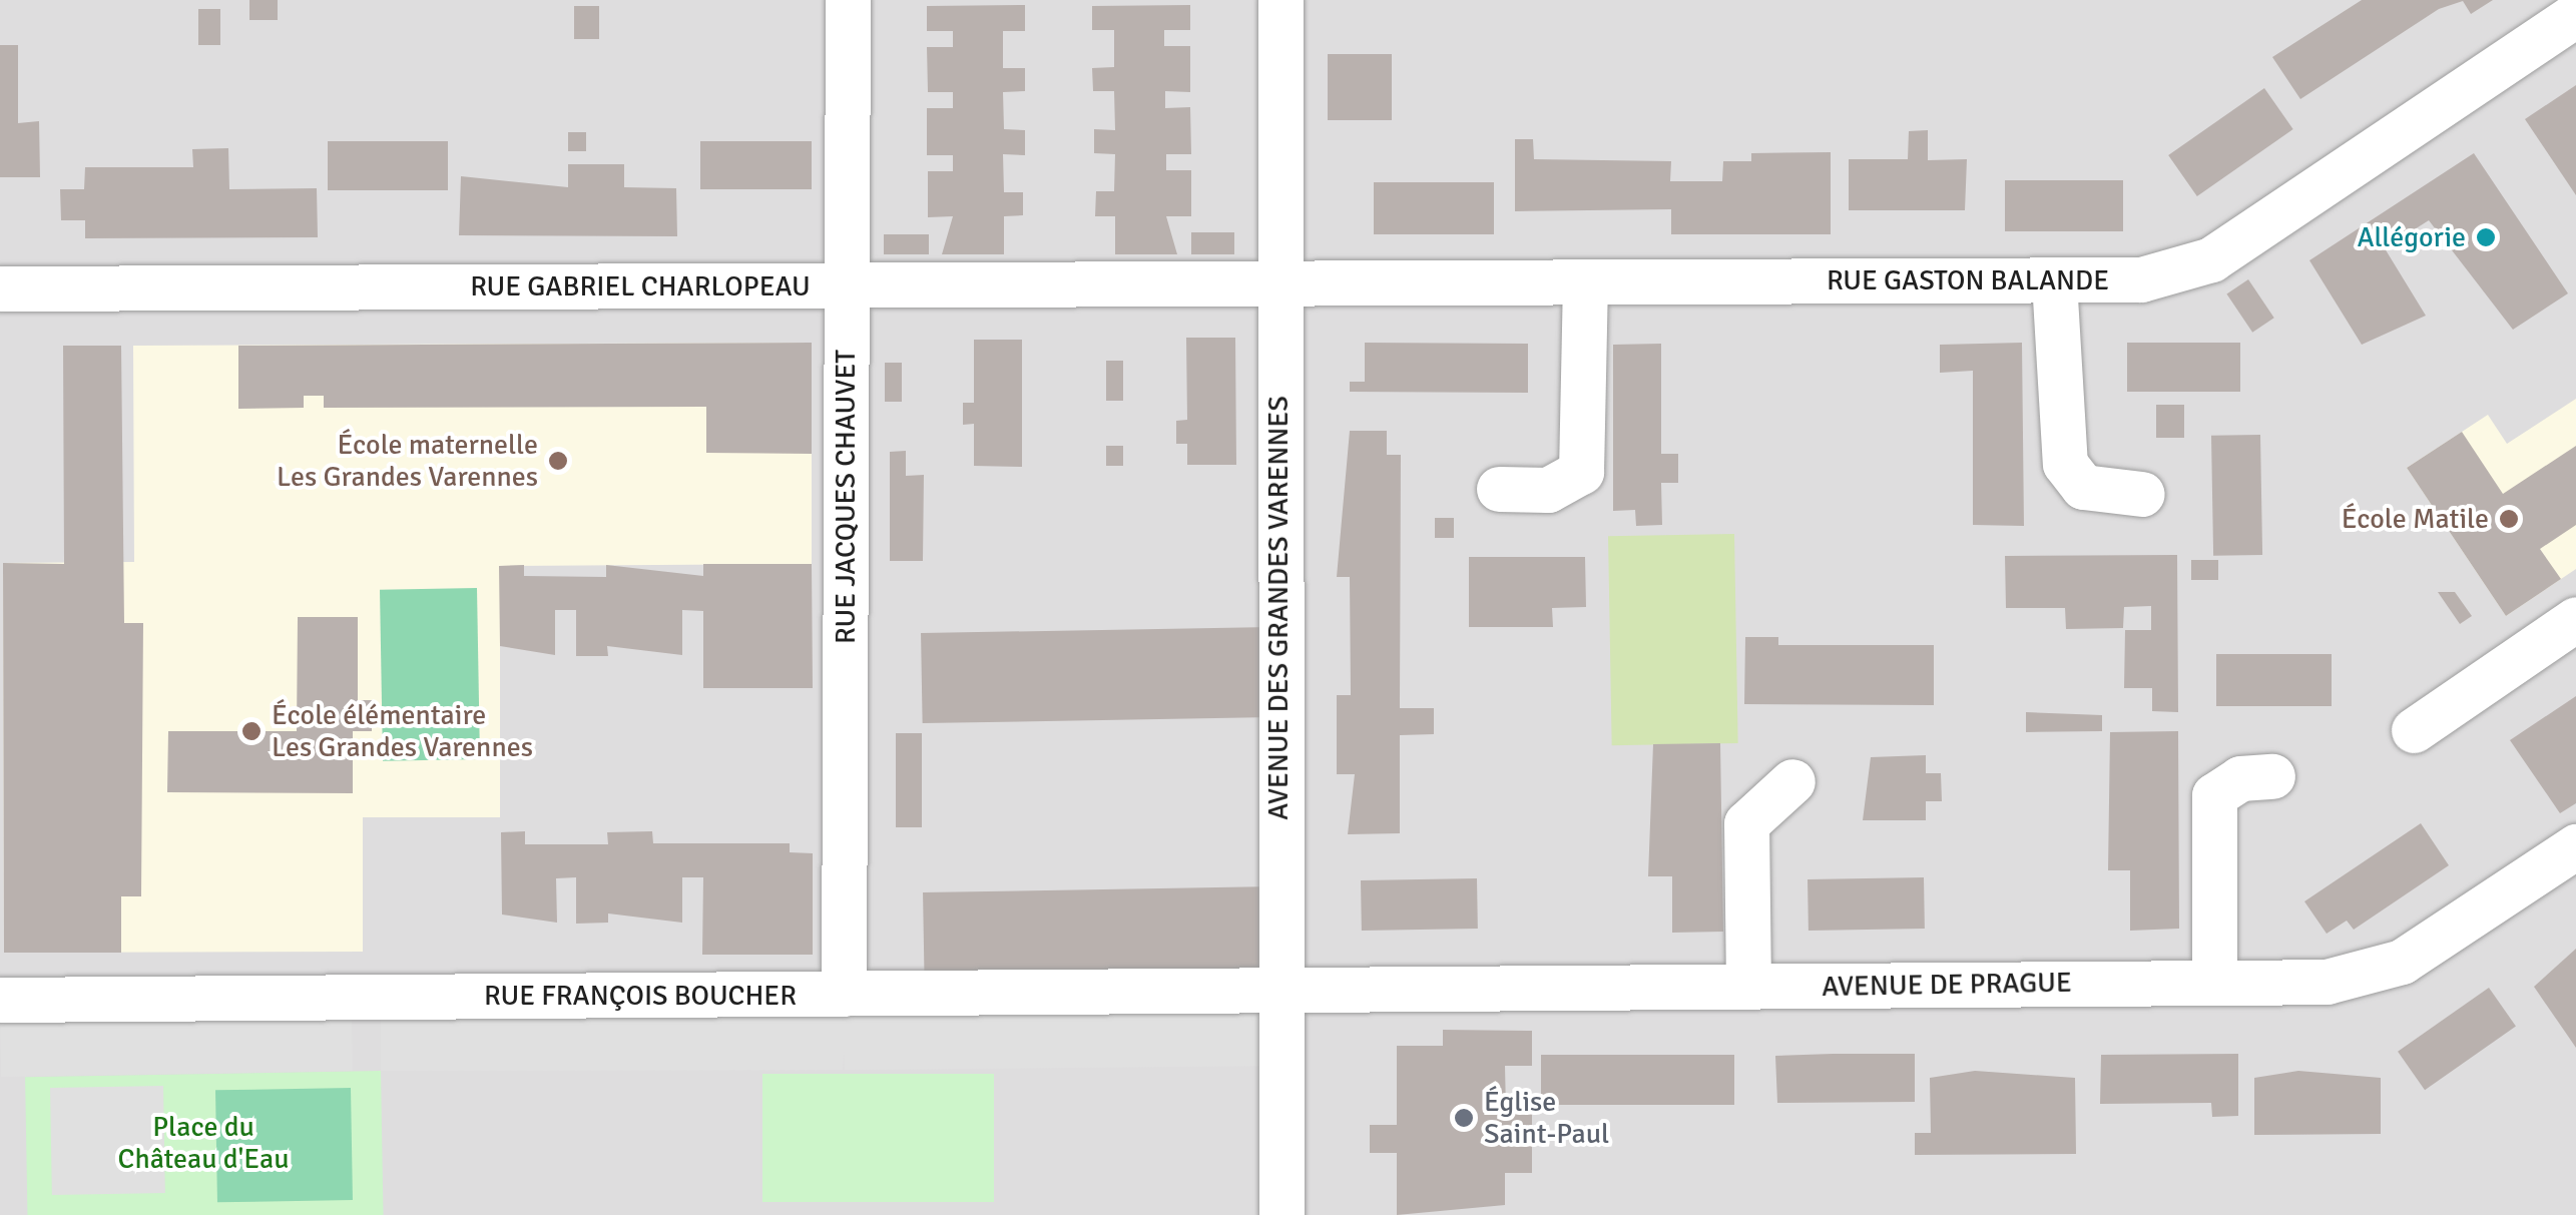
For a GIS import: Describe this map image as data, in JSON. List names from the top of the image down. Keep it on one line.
{"streets":{"street":["RUE GASTON BALANDE","RUE GABRIEL CHARLOPEAU","RUE JACQUES CHAUVET","AVENUE DES GRANDES VARENNES","AVENUE DE PRAGUE","RUE FRANÇOIS BOUCHER"]},"crossings":[["RUE GASTON BALANDE","RUE GABRIEL CHARLOPEAU"],["RUE GASTON BALANDE","AVENUE DES GRANDES VARENNES"],["RUE GABRIEL CHARLOPEAU","RUE JACQUES CHAUVET"],["RUE GABRIEL CHARLOPEAU","AVENUE DES GRANDES VARENNES"],["RUE JACQUES CHAUVET","RUE FRANÇOIS BOUCHER"],["AVENUE DES GRANDES VARENNES","AVENUE DE PRAGUE"],["AVENUE DES GRANDES VARENNES","RUE FRANÇOIS BOUCHER"],["AVENUE DE PRAGUE","RUE FRANÇOIS BOUCHER"]],"parks":["Place du Château d'Eau"],"places":["Allégorie","École maternelle Les Grandes Varennes","École Matile","École élémentaire Les Grandes Varennes","Église Saint-Paul"]}
